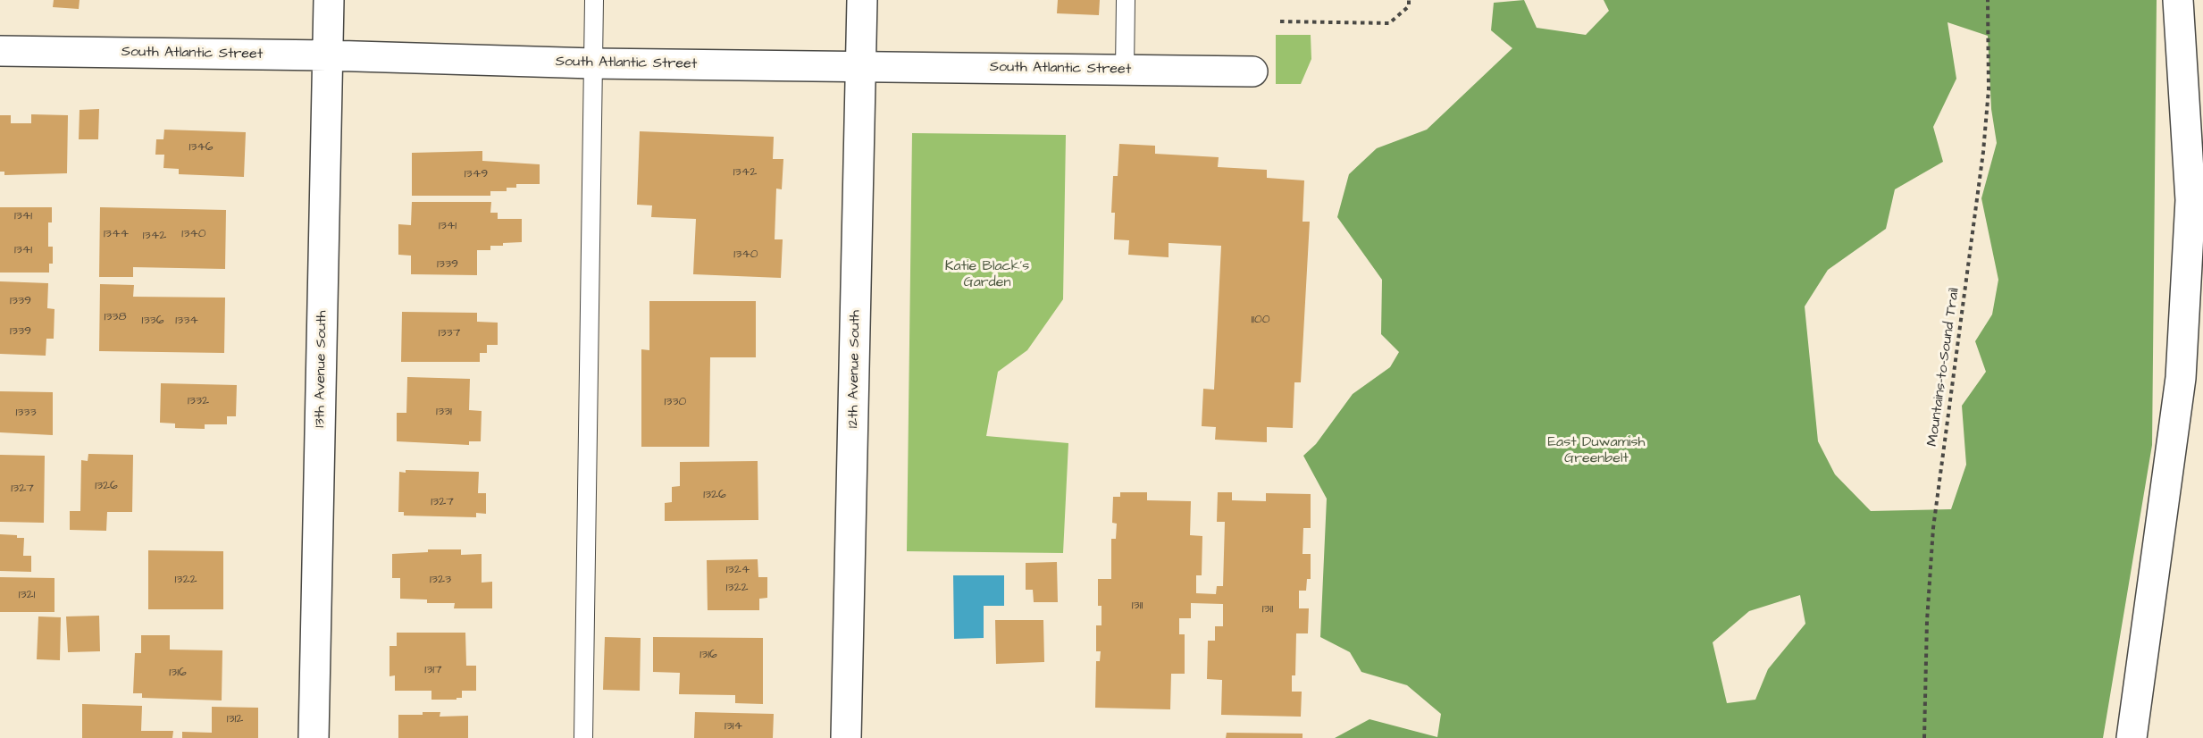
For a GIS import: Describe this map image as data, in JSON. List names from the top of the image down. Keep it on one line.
{"streets":{"main road":["South Atlantic Street","13th Avenue South","12th Avenue South"],"path":["Mountains-to-Sound Trail"]},"crossings":[["South Atlantic Street","13th Avenue South"],["South Atlantic Street","12th Avenue South"]],"parks":["Katie Black's Garden","East Duwamish Greenbelt"],"house_numbers":["1346","1342","1349","1341","1341","1344","1340","1342","1341","1340","1339","1339","1338","1100","1336","1334","1339","1337","1332","1330","1331","1333","1326","1327","1326","1327","1324","1322","1323","1322","1321","1311","1311","1316","1317","1316","1312","1314"]}
